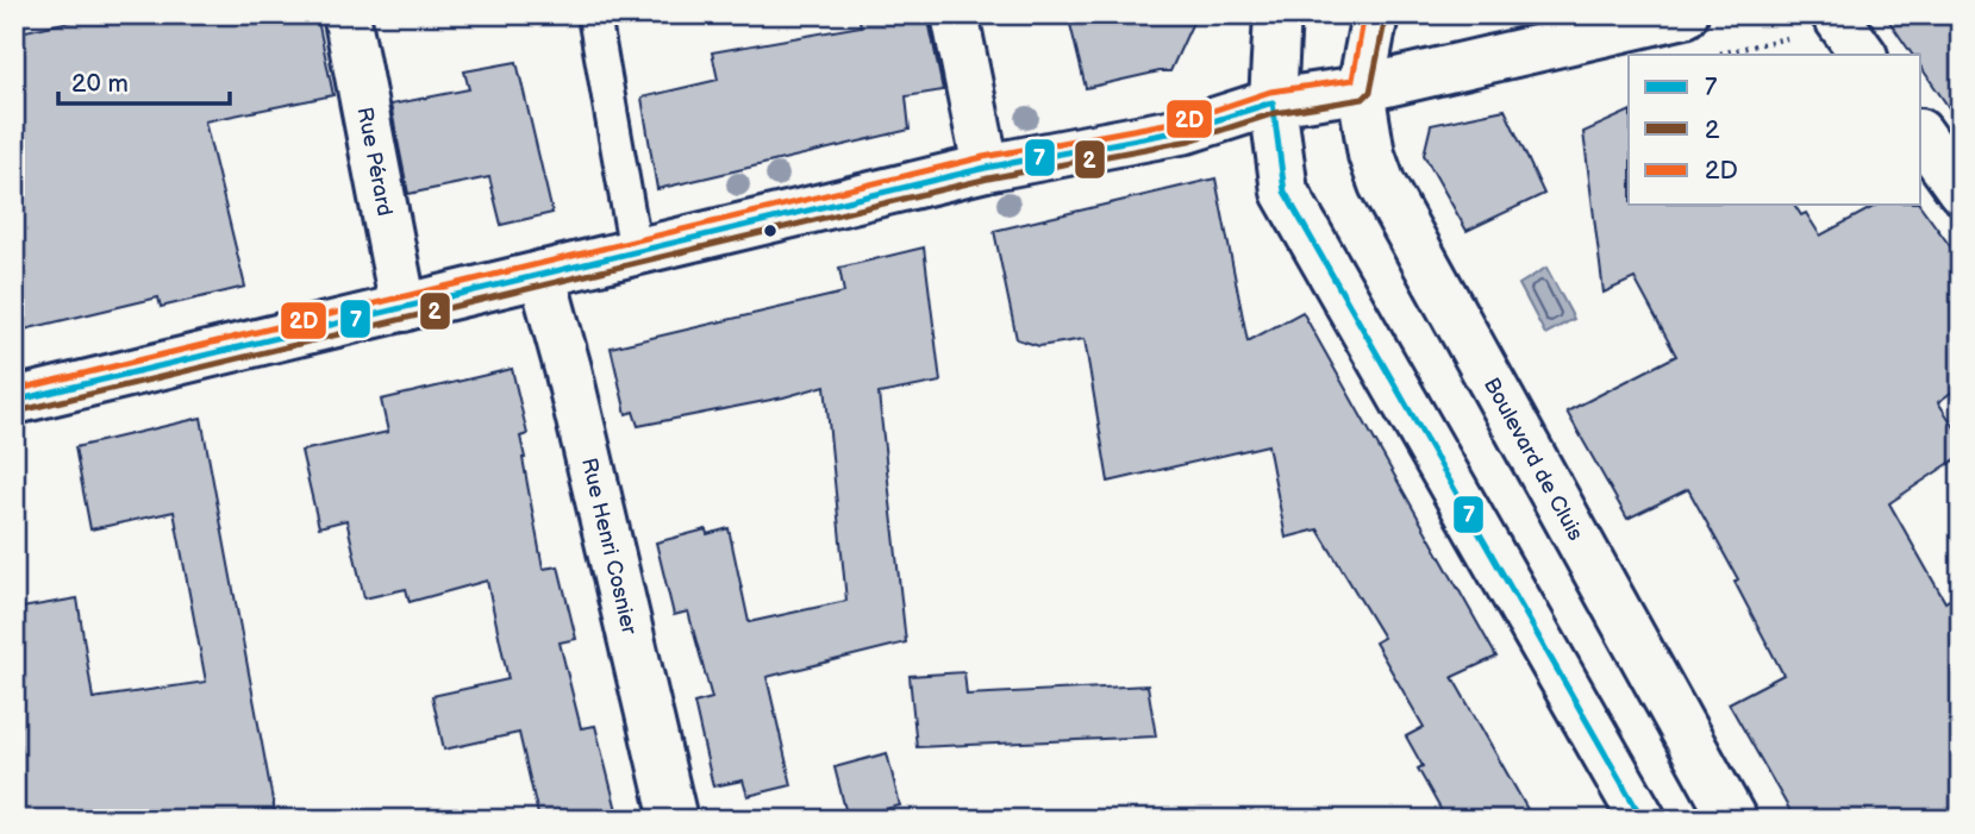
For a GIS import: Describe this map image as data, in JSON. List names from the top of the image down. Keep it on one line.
{"streets":{"main road":["Rue Pérard","Boulevard de Cluis","Rue Henri Cosnier"]},"lines":["transit line 2D","transit line 2","transit line 7"],"legend":["7","2","2D"],"scale_bar":"20 m"}
